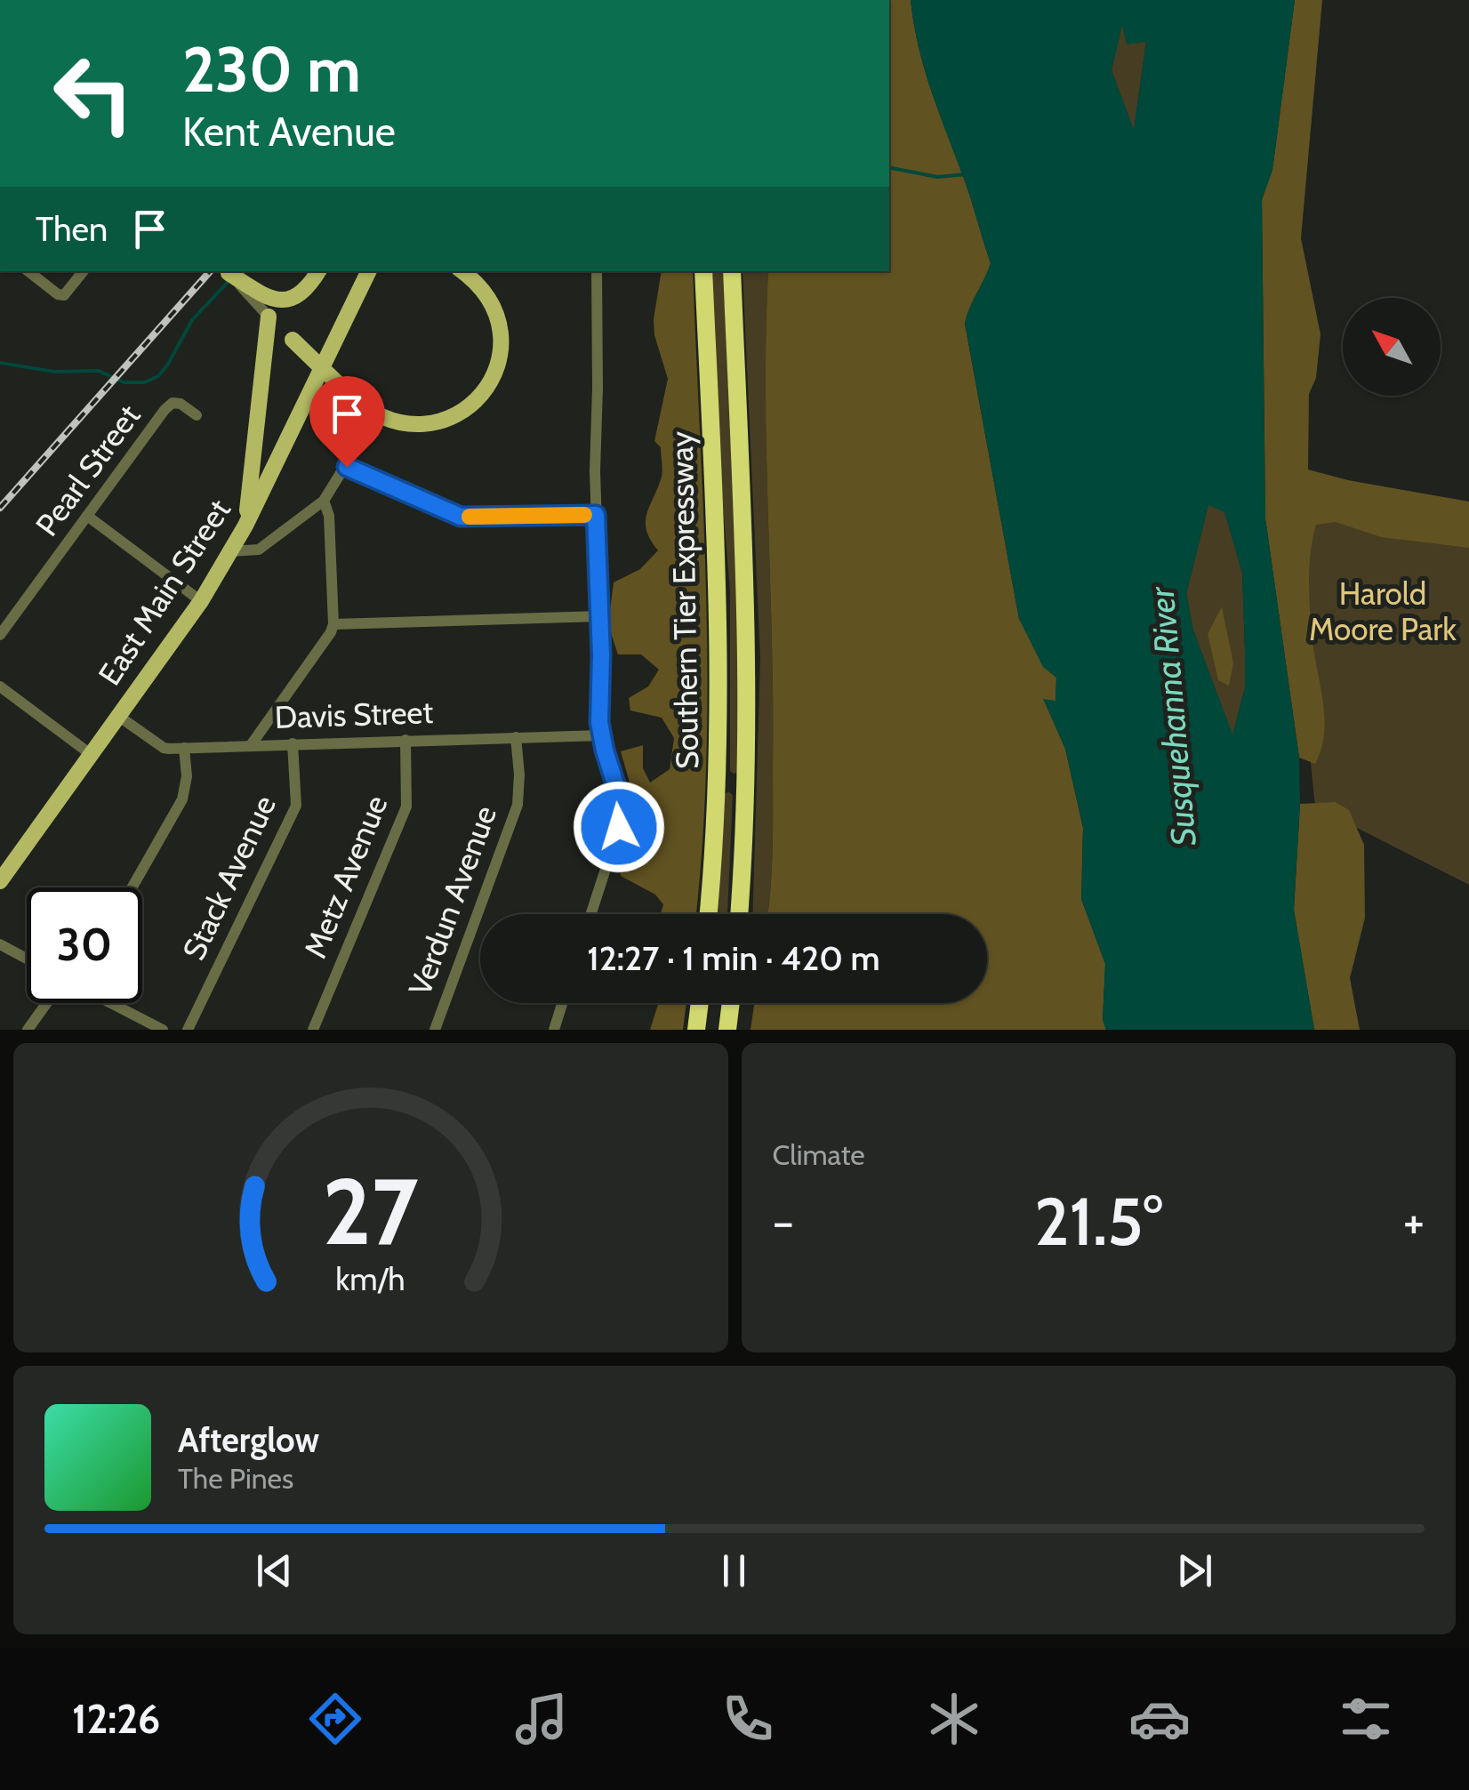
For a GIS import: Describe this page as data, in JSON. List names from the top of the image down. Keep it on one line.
{"streets":{"highway":["Southern Tier Expressway"],"main road":["East Main Street"],"street":["Pearl Street","Davis Street","Metz Avenue","Stack Avenue","Verdun Avenue"]},"crossings":[["East Main Street","Davis Street"],["Davis Street","Metz Avenue"],["Davis Street","Stack Avenue"],["Davis Street","Verdun Avenue"]],"water":["Susquehanna River"],"parks":["Harold Moore Park"],"north":"top left","page":{"turn":["230 m","Kent Avenue"],"then":"Then","limit":"30","trip":"12:27 · 1 min · 420 m","tile":"Climate","heat":["−","21.5°","+"],"song":["Afterglow","The Pines"],"tabs":"12:26","gauge":["27","km/h"]}}
